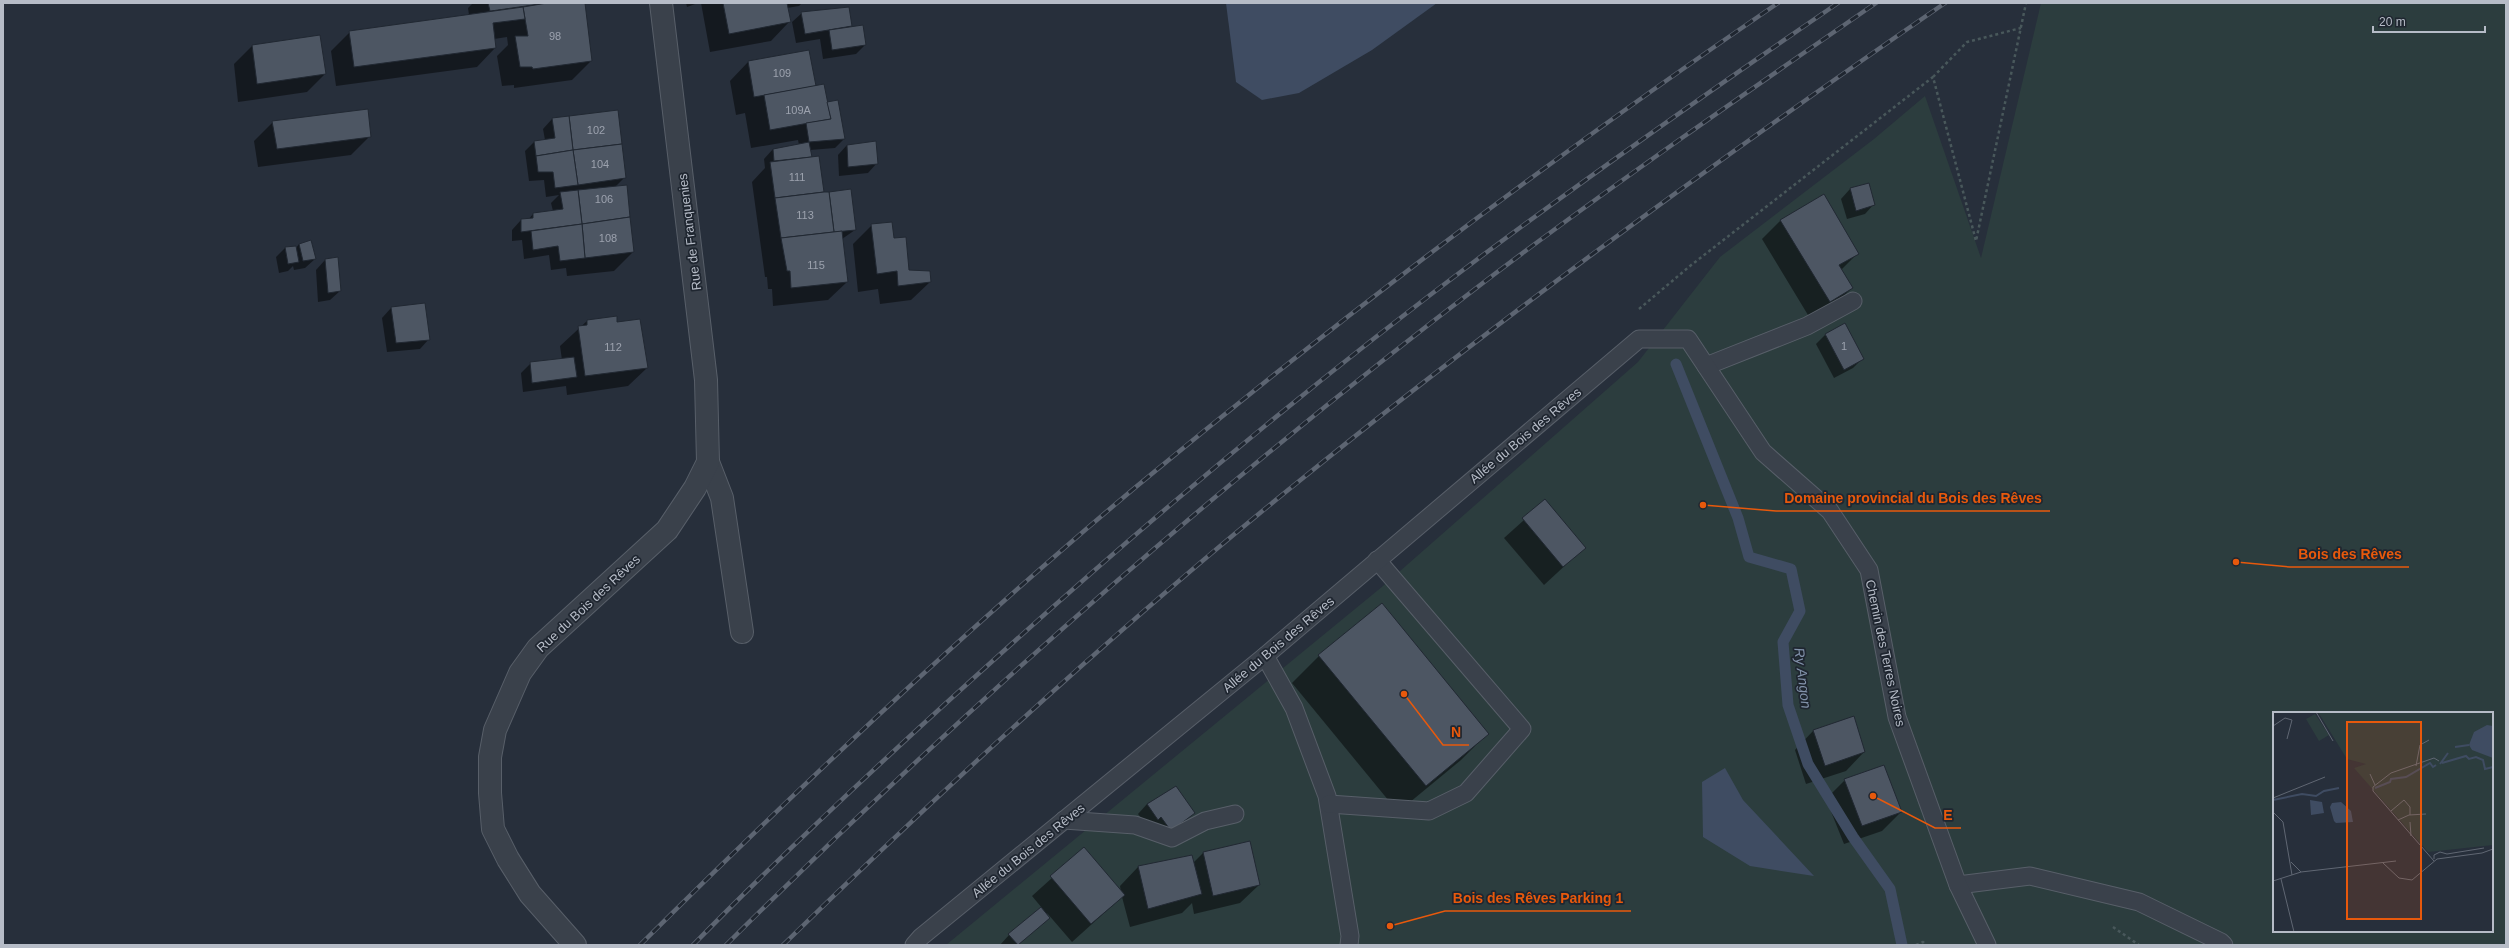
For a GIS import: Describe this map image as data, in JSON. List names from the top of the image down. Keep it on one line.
{"streets":{"street":["Rue de Franquenies","Rue du Bois des Rêves"],"lane":["Allée du Bois des Rêves","Chemin des Terres Noires"]},"crossings":[["Rue de Franquenies","Rue du Bois des Rêves"],["Allée du Bois des Rêves","Chemin des Terres Noires"]],"water":["Ry Angon"],"places":["Domaine provincial du Bois des Rêves","Bois des Rêves","N","E","Bois des Rêves Parking 1"],"house_numbers":["98","109","109A","102","104","111","106","113","108","115","1","112"],"scale_bar":"20 m"}
